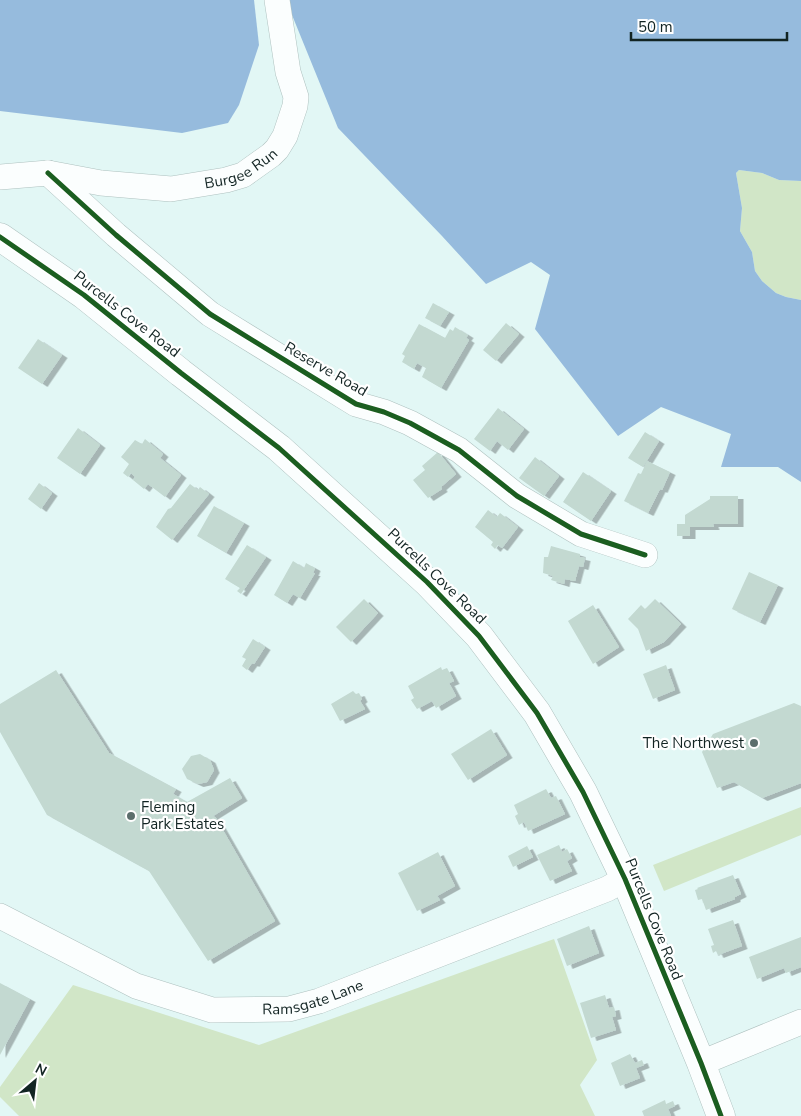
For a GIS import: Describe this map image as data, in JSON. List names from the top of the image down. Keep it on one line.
{"streets":{"main road":["Purcells Cove Road"],"street":["Burgee Run","Reserve Road","Ramsgate Lane"]},"crossings":[["Burgee Run","Reserve Road"],["Purcells Cove Road","Ramsgate Lane"]],"places":["The Northwest","Fleming Park Estates"],"scale_bar":"50 m","north":"top right"}
